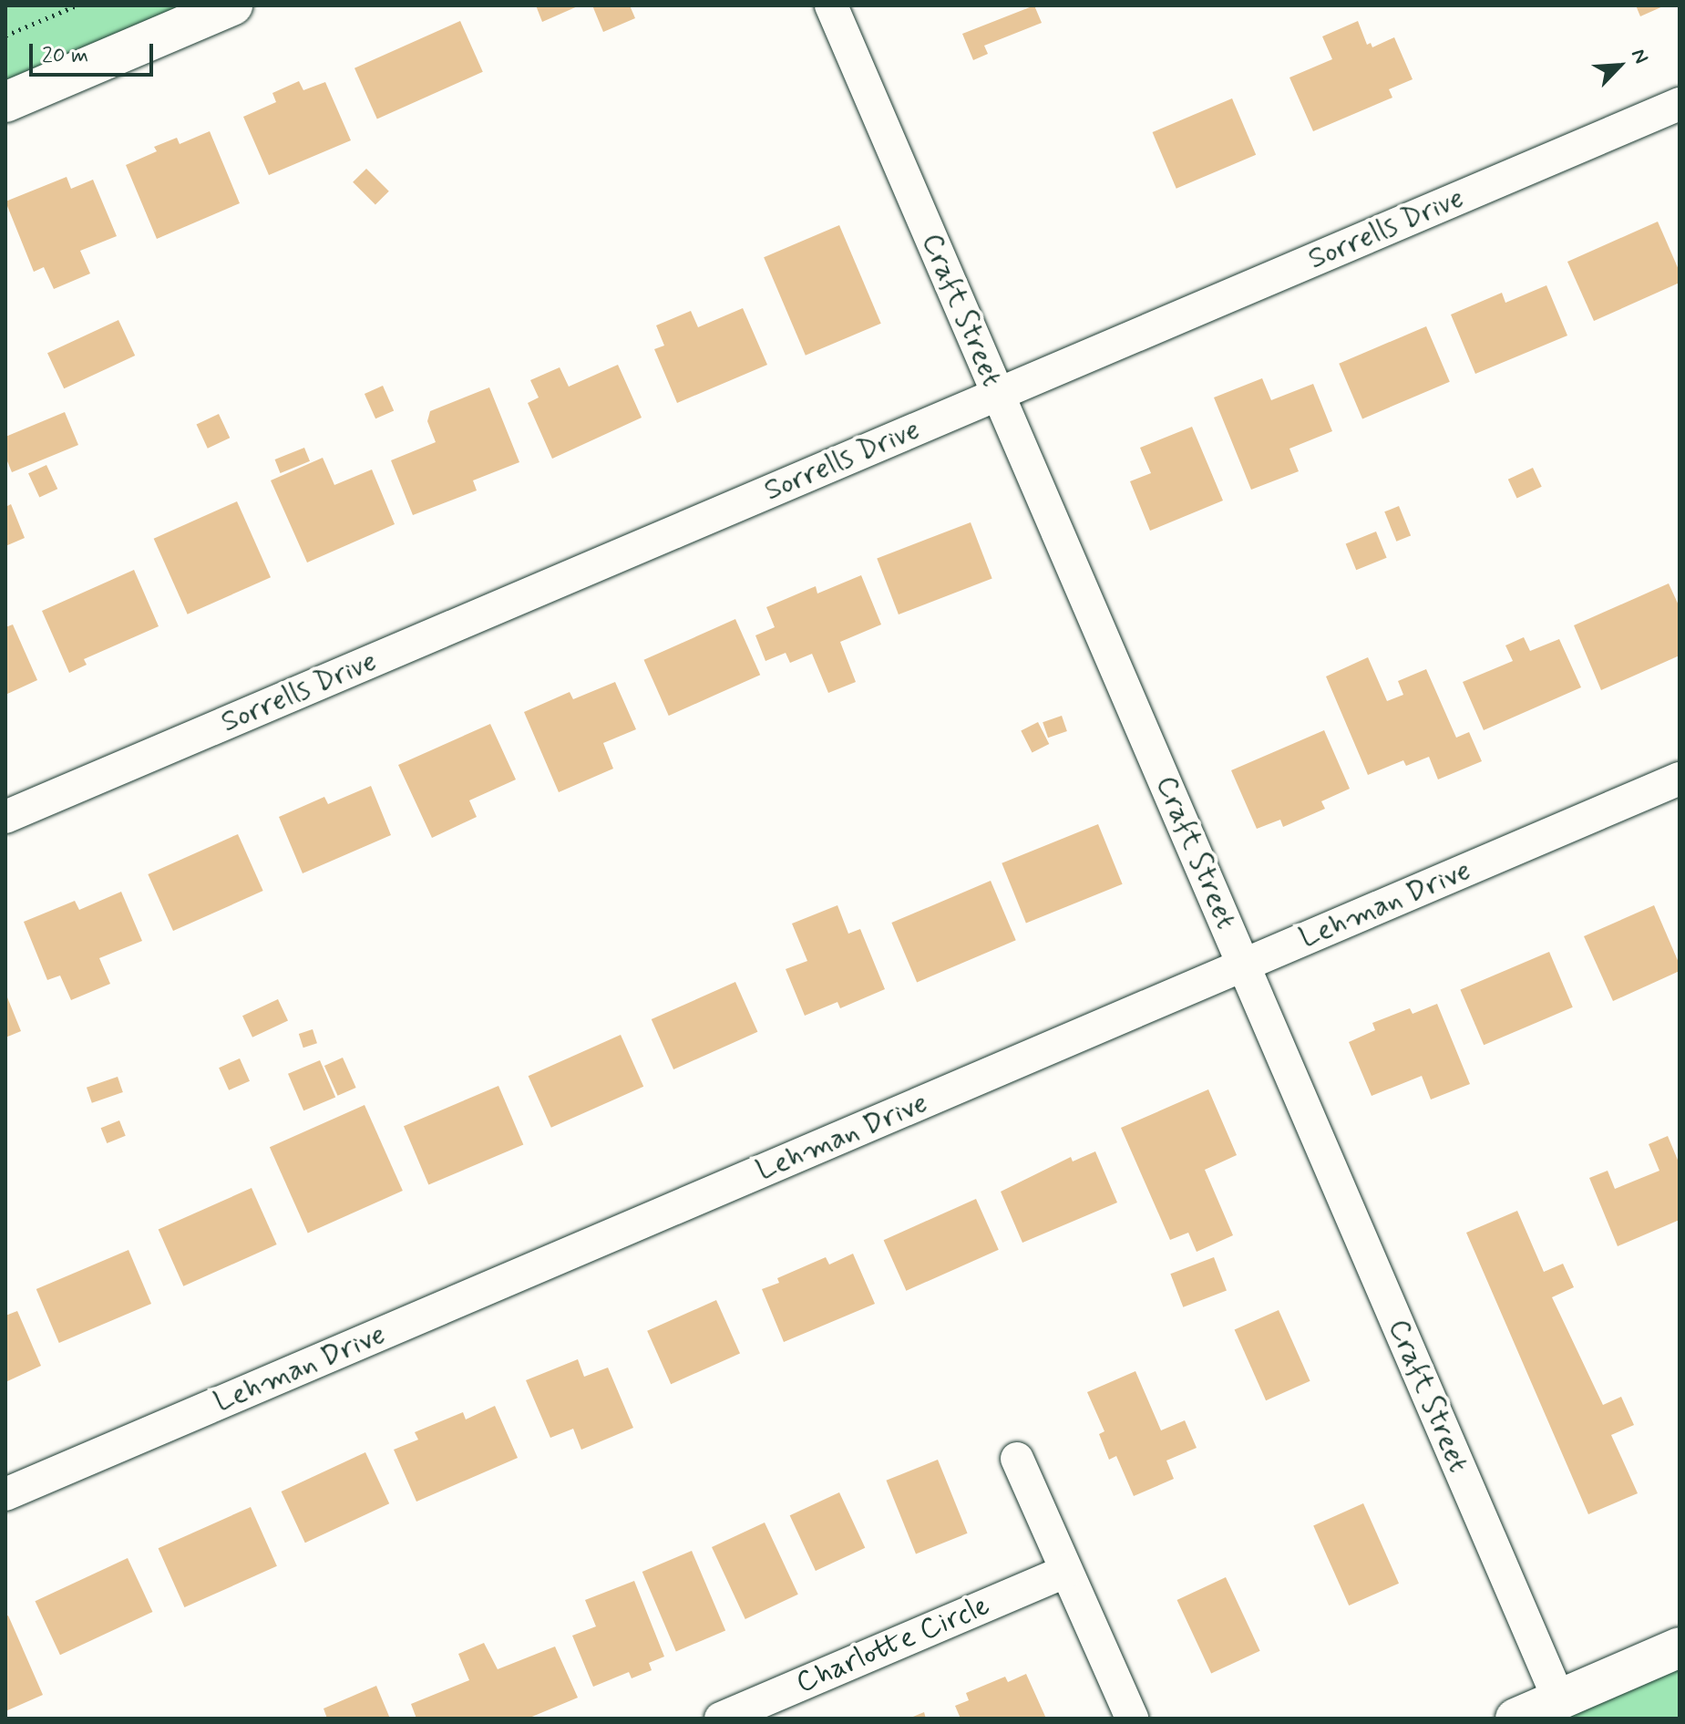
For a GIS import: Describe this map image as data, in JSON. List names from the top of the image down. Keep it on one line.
{"streets":{"street":["Sorrells Drive","Craft Street","Lehman Drive","Charlotte Circle"]},"crossings":[["Sorrells Drive","Craft Street"],["Craft Street","Lehman Drive"]],"scale_bar":"20 m","north":"top right"}
